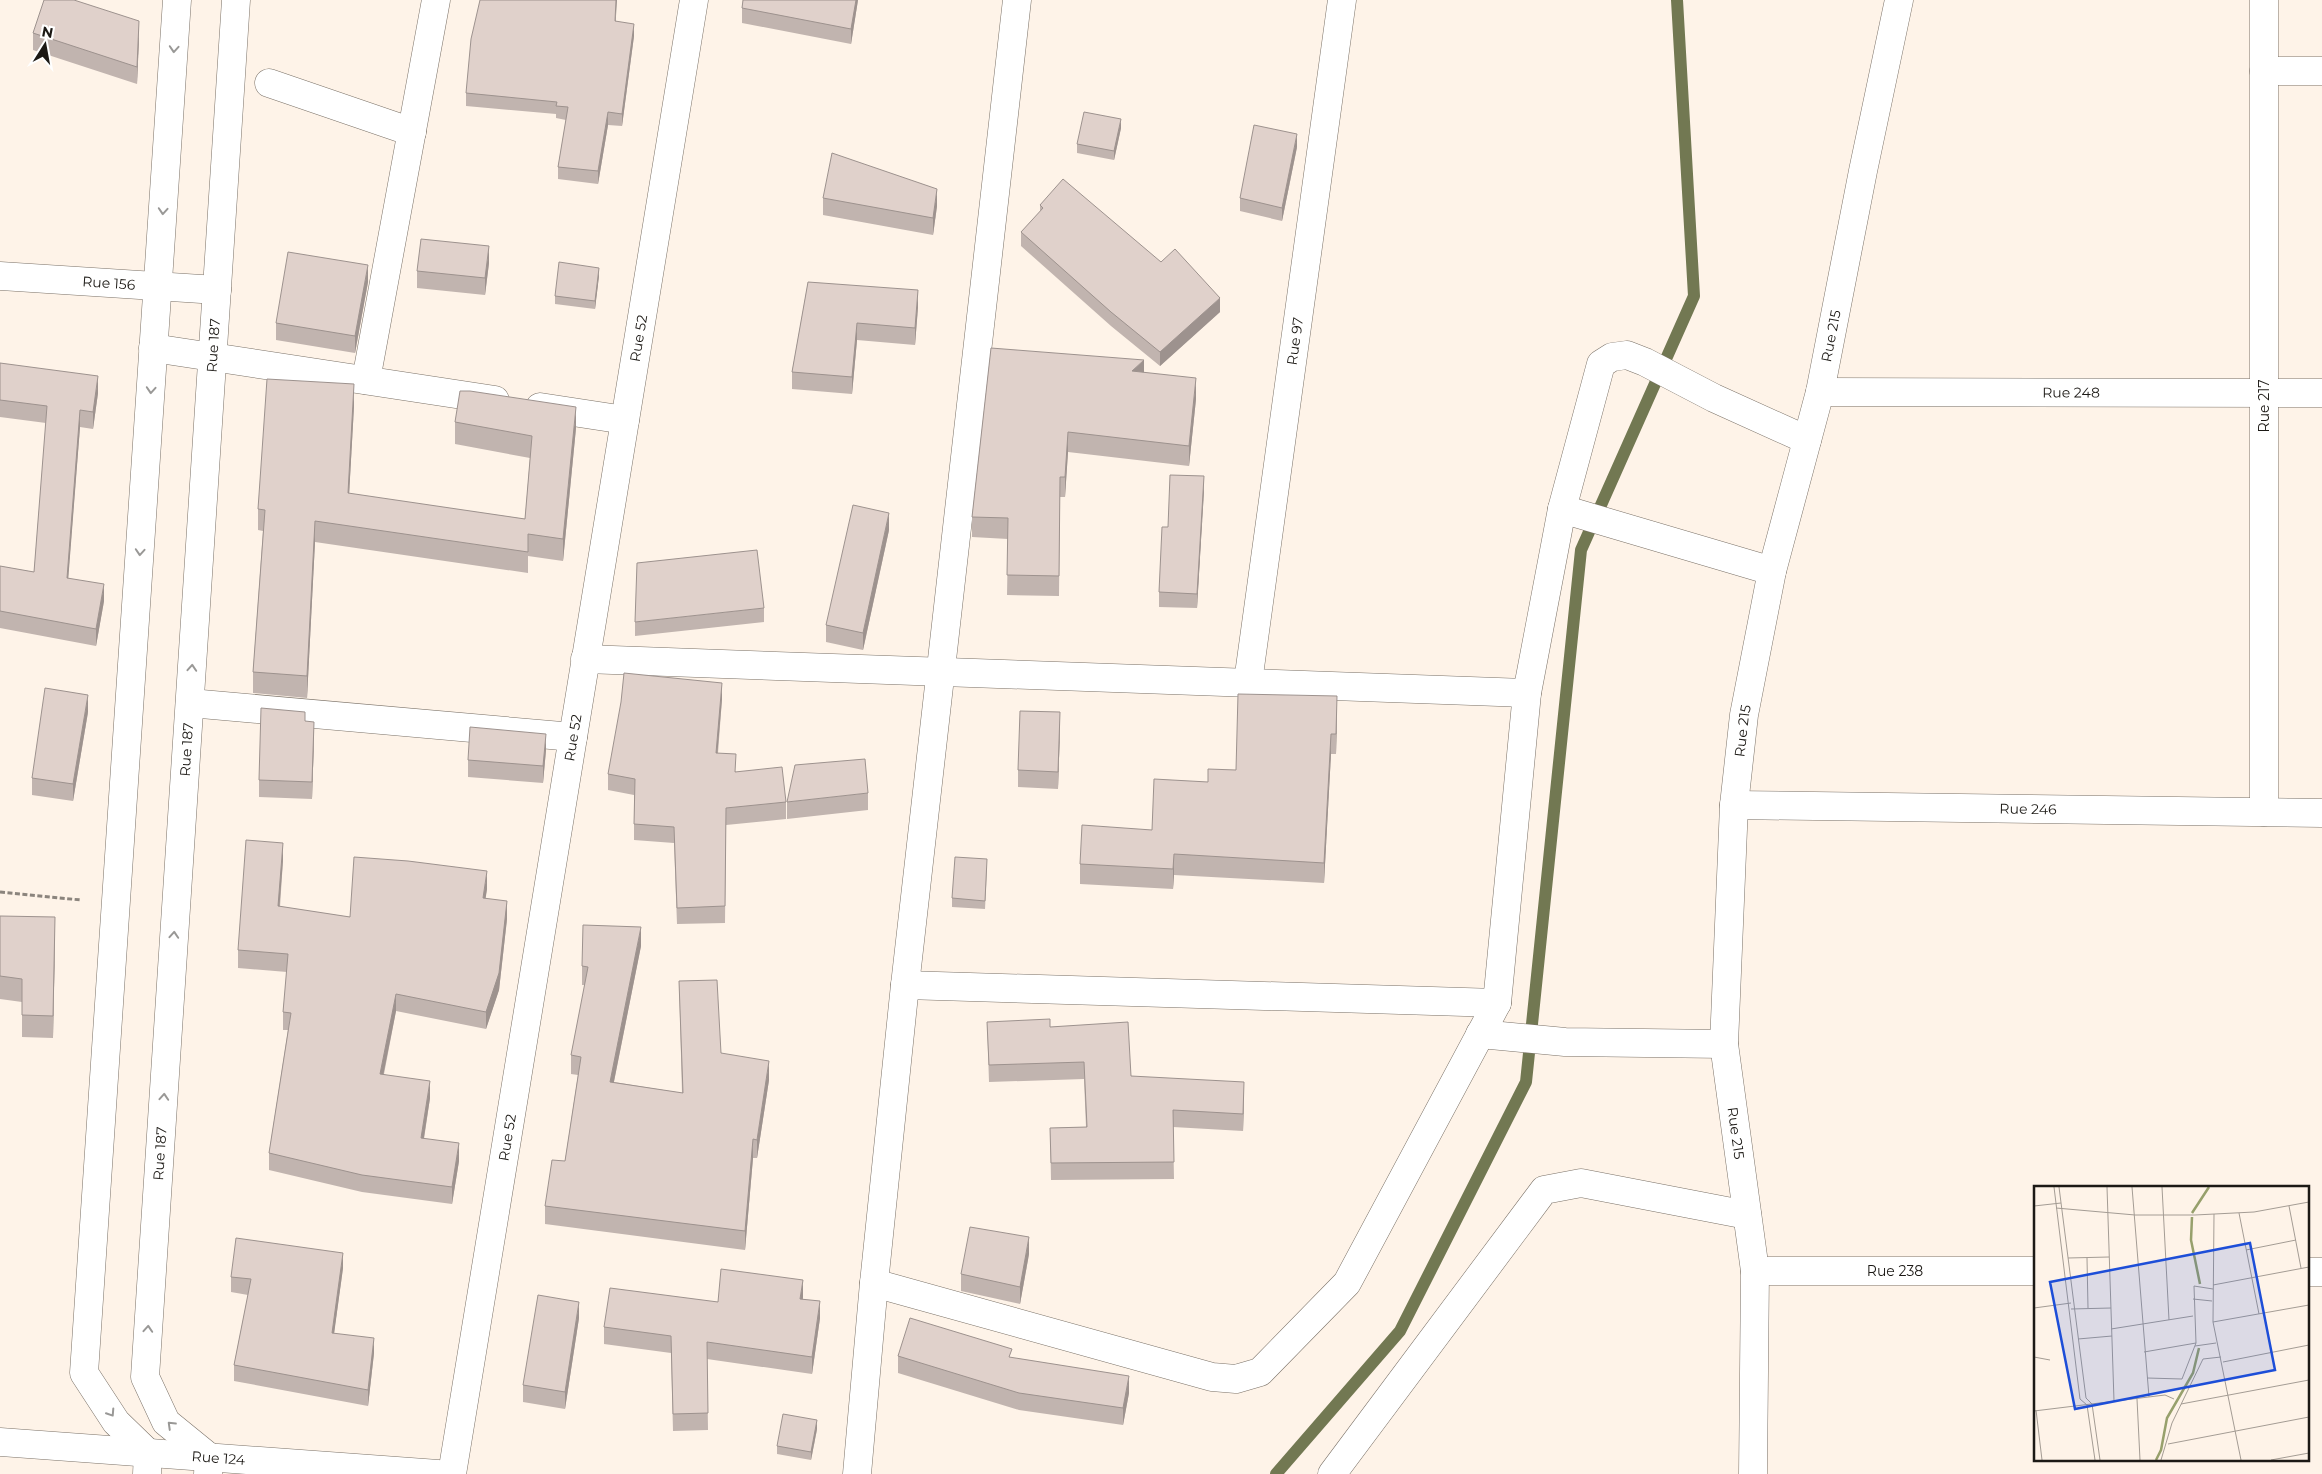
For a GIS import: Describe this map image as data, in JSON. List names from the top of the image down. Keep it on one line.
{"streets":{"street":["Rue 156","Rue 215","Rue 52","Rue 97","Rue 187","Rue 248","Rue 217","Rue 246","Rue 238","Rue 124"]},"crossings":[["Rue 156","Rue 187"],["Rue 215","Rue 248"],["Rue 215","Rue 246"],["Rue 215","Rue 238"],["Rue 187","Rue 124"],["Rue 248","Rue 217"],["Rue 217","Rue 246"]],"north":"top"}
